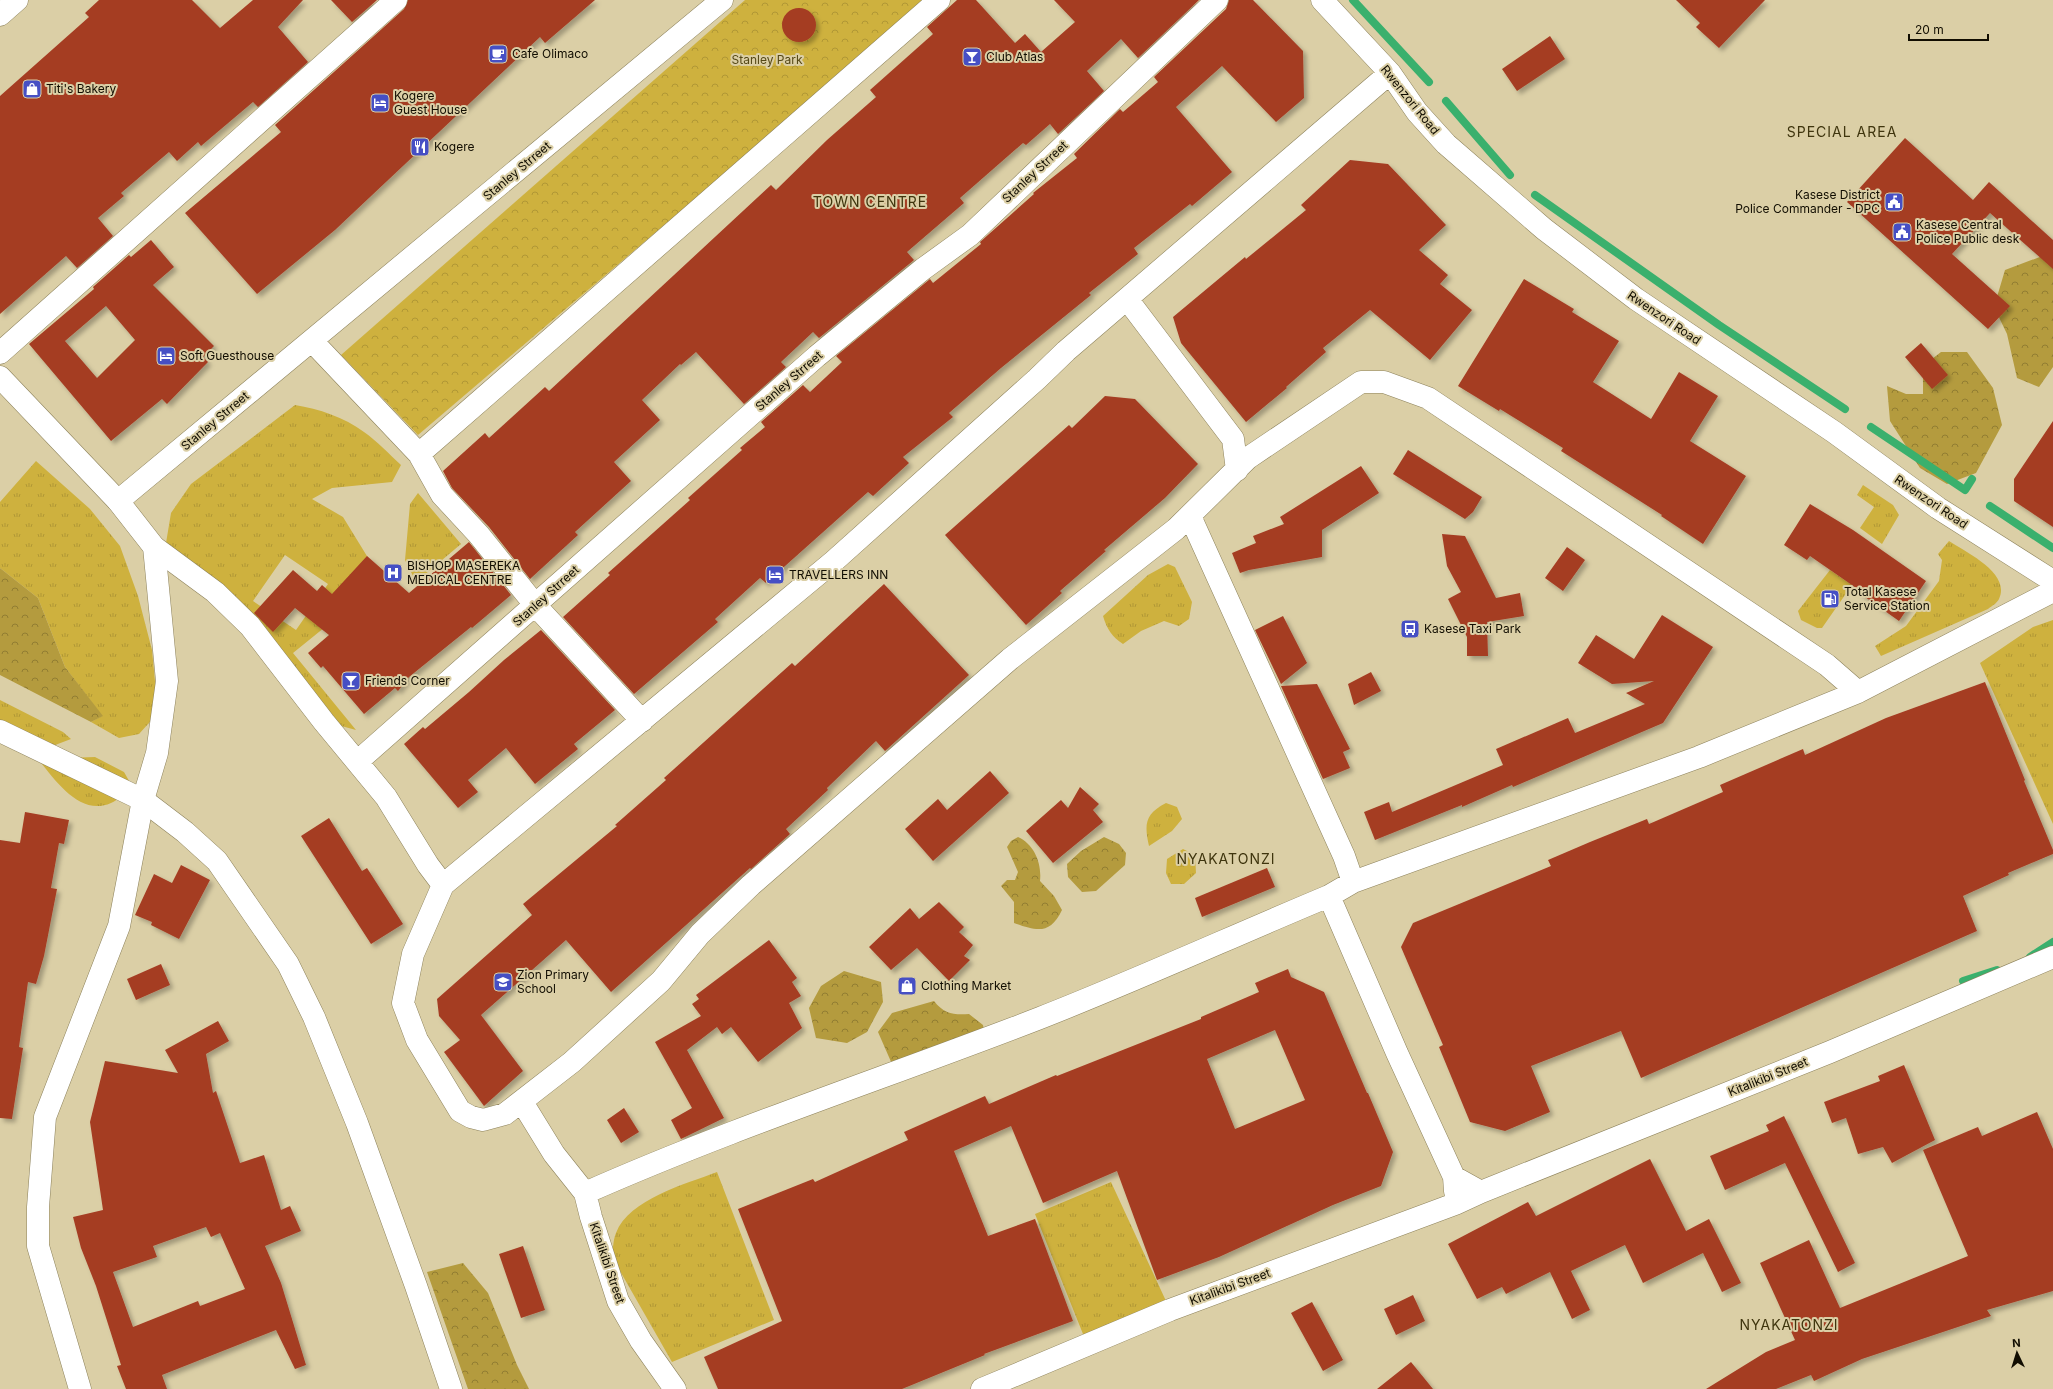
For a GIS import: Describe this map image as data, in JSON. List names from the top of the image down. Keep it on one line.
{"streets":{"street":["Rwenzori Road","Stanley Strreet","Kitalikibi Street"]},"districts":["SPECIAL AREA","TOWN CENTRE","NYAKATONZI","NYAKATONZI"],"parks":["Stanley Park"],"places":{"cafe":["Cafe Olimaco"],"bar":["Club Atlas","Friends Corner"],"shop":["Titi's Bakery","Clothing Market"],"hotel":["Kogere Guest House","Soft Guesthouse","TRAVELLERS INN"],"restaurant":["Kogere"],"public building":["Kasese District Police Commander - DPC","Kasese Central Police Public desk"],"hospital":["BISHOP MASEREKA MEDICAL CENTRE"],"fuel station":["Total Kasese Service Station"],"bus stop":["Kasese Taxi Park"],"school or university":["Zion Primary School"]},"scale_bar":"20 m","north":"top"}
